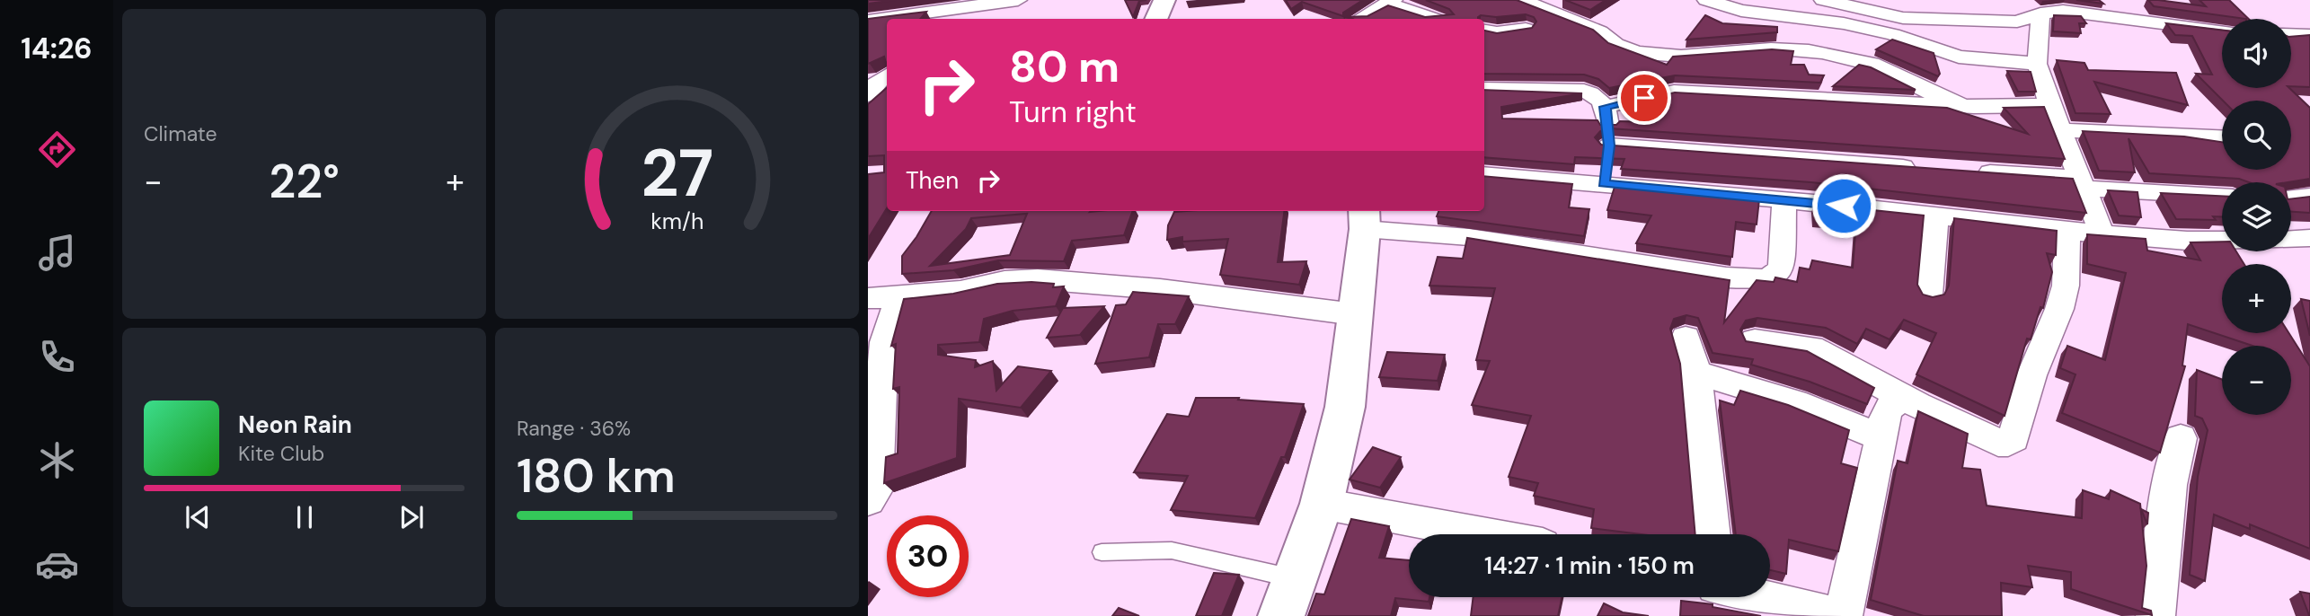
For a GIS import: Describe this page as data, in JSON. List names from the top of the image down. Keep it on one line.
{"page":{"tabs":"14:26","tile":["Climate",["Range · 36%","180 km"]],"map_buttons":["+","−"],"turn":["80 m","Turn right"],"then":"Then","heat":["−","22°","+"],"song":["Neon Rain","Kite Club"],"limit":"30","trip":"14:27 · 1 min · 150 m","gauge":["27","km/h"]}}
